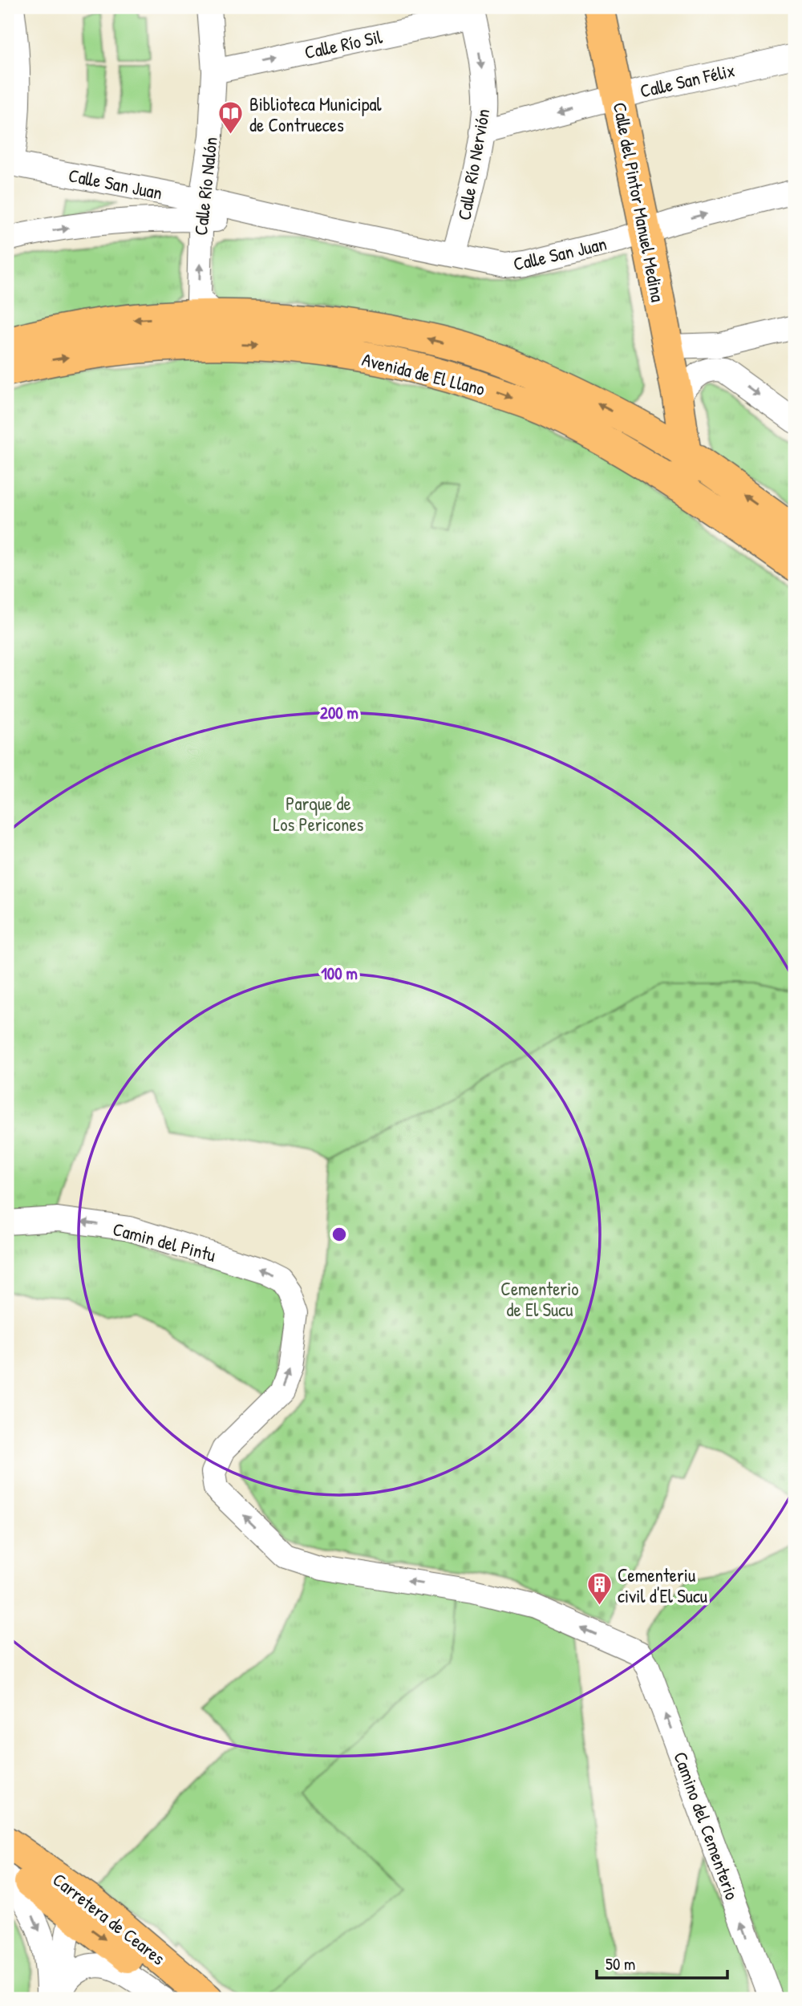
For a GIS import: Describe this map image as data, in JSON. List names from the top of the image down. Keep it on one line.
{"streets":{"main road":["Calle del Pintor Manuel Medina","Avenida de El Llano","Carretera de Ceares"],"street":["Calle Río Sil","Calle San Félix","Calle Río Nervión","Calle San Juan","Calle Río Nalón","Camin del Pintu","Camino del Cementerio"]},"crossings":[["Calle Río Sil","Calle Río Nervión"],["Calle Río Sil","Calle Río Nalón"],["Calle San Félix","Calle Río Nervión"],["Calle San Félix","Calle del Pintor Manuel Medina"],["Calle Río Nervión","Calle San Juan"],["Calle San Juan","Calle Río Nalón"],["Calle San Juan","Calle del Pintor Manuel Medina"],["Calle Río Nalón","Avenida de El Llano"],["Calle del Pintor Manuel Medina","Avenida de El Llano"],["Camin del Pintu","Camino del Cementerio"]],"one_way":["Calle Río Sil","Calle San Félix","Calle Río Nervión","Camino del Cementerio"],"parks":["Parque de Los Pericones","Cementerio de El Sucu"],"places":{"library":["Biblioteca Municipal de Contrueces"],"building":["Cementeriu civil d'El Sucu"]},"scale_bar":"50 m","rings":["200 m","100 m"]}
